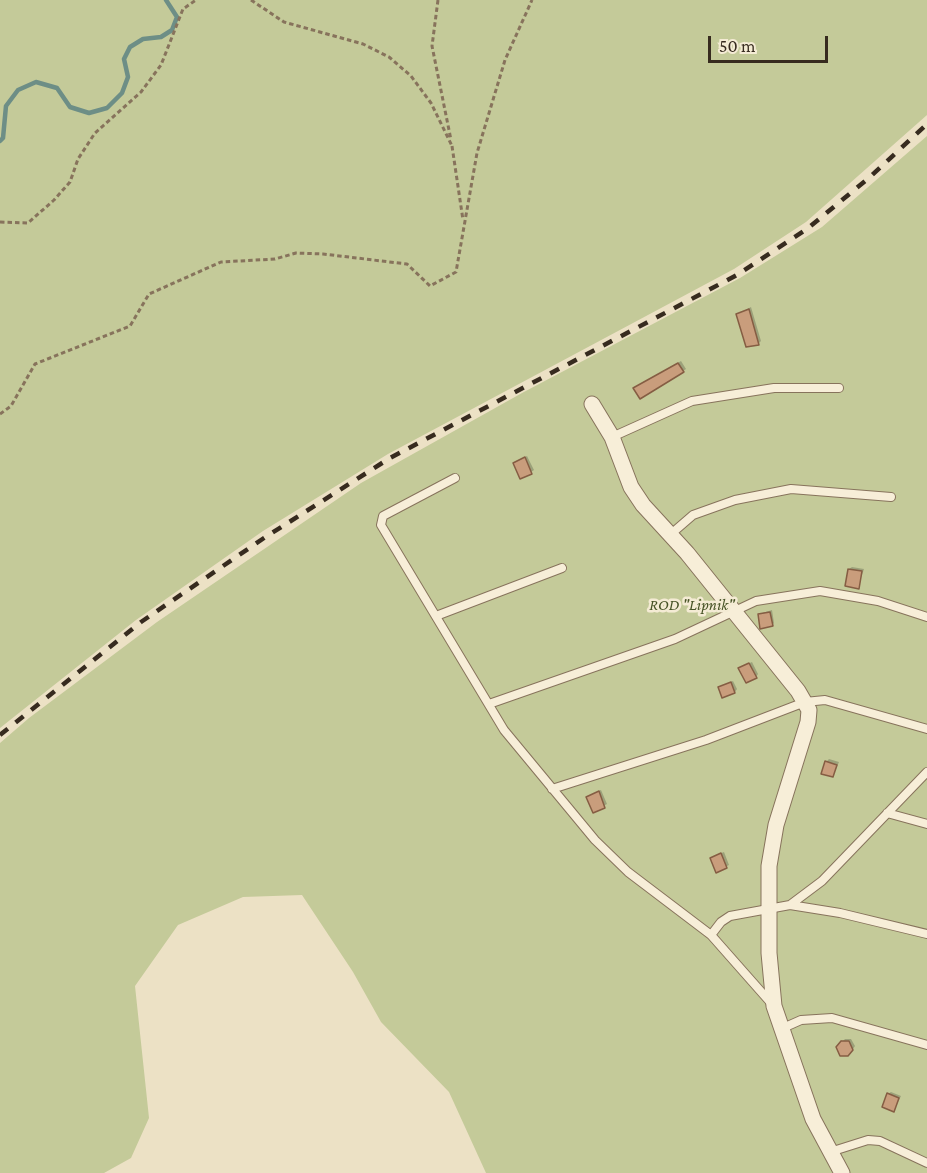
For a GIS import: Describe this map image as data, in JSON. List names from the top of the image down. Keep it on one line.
{"parks":["ROD \"Lipnik\""],"scale_bar":"50 m"}
